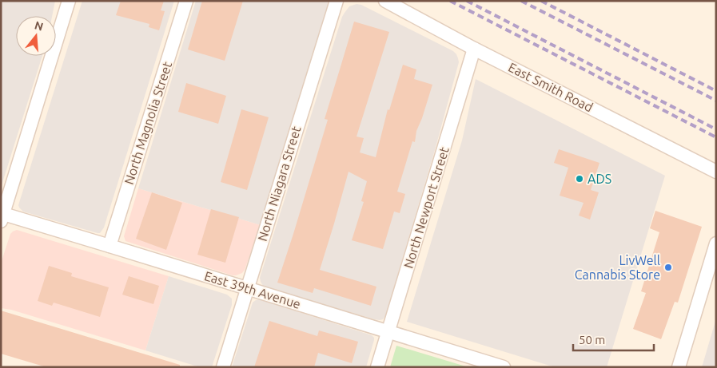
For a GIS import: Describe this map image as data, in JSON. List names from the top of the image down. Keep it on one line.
{"streets":{"street":["East Smith Road","North Magnolia Street","North Niagara Street","North Newport Street","East 39th Avenue"]},"crossings":[["East Smith Road","North Newport Street"],["North Magnolia Street","East 39th Avenue"],["North Niagara Street","East 39th Avenue"],["North Newport Street","East 39th Avenue"]],"places":["ADS","LivWell Cannabis Store"],"scale_bar":"50 m","north":"top"}
